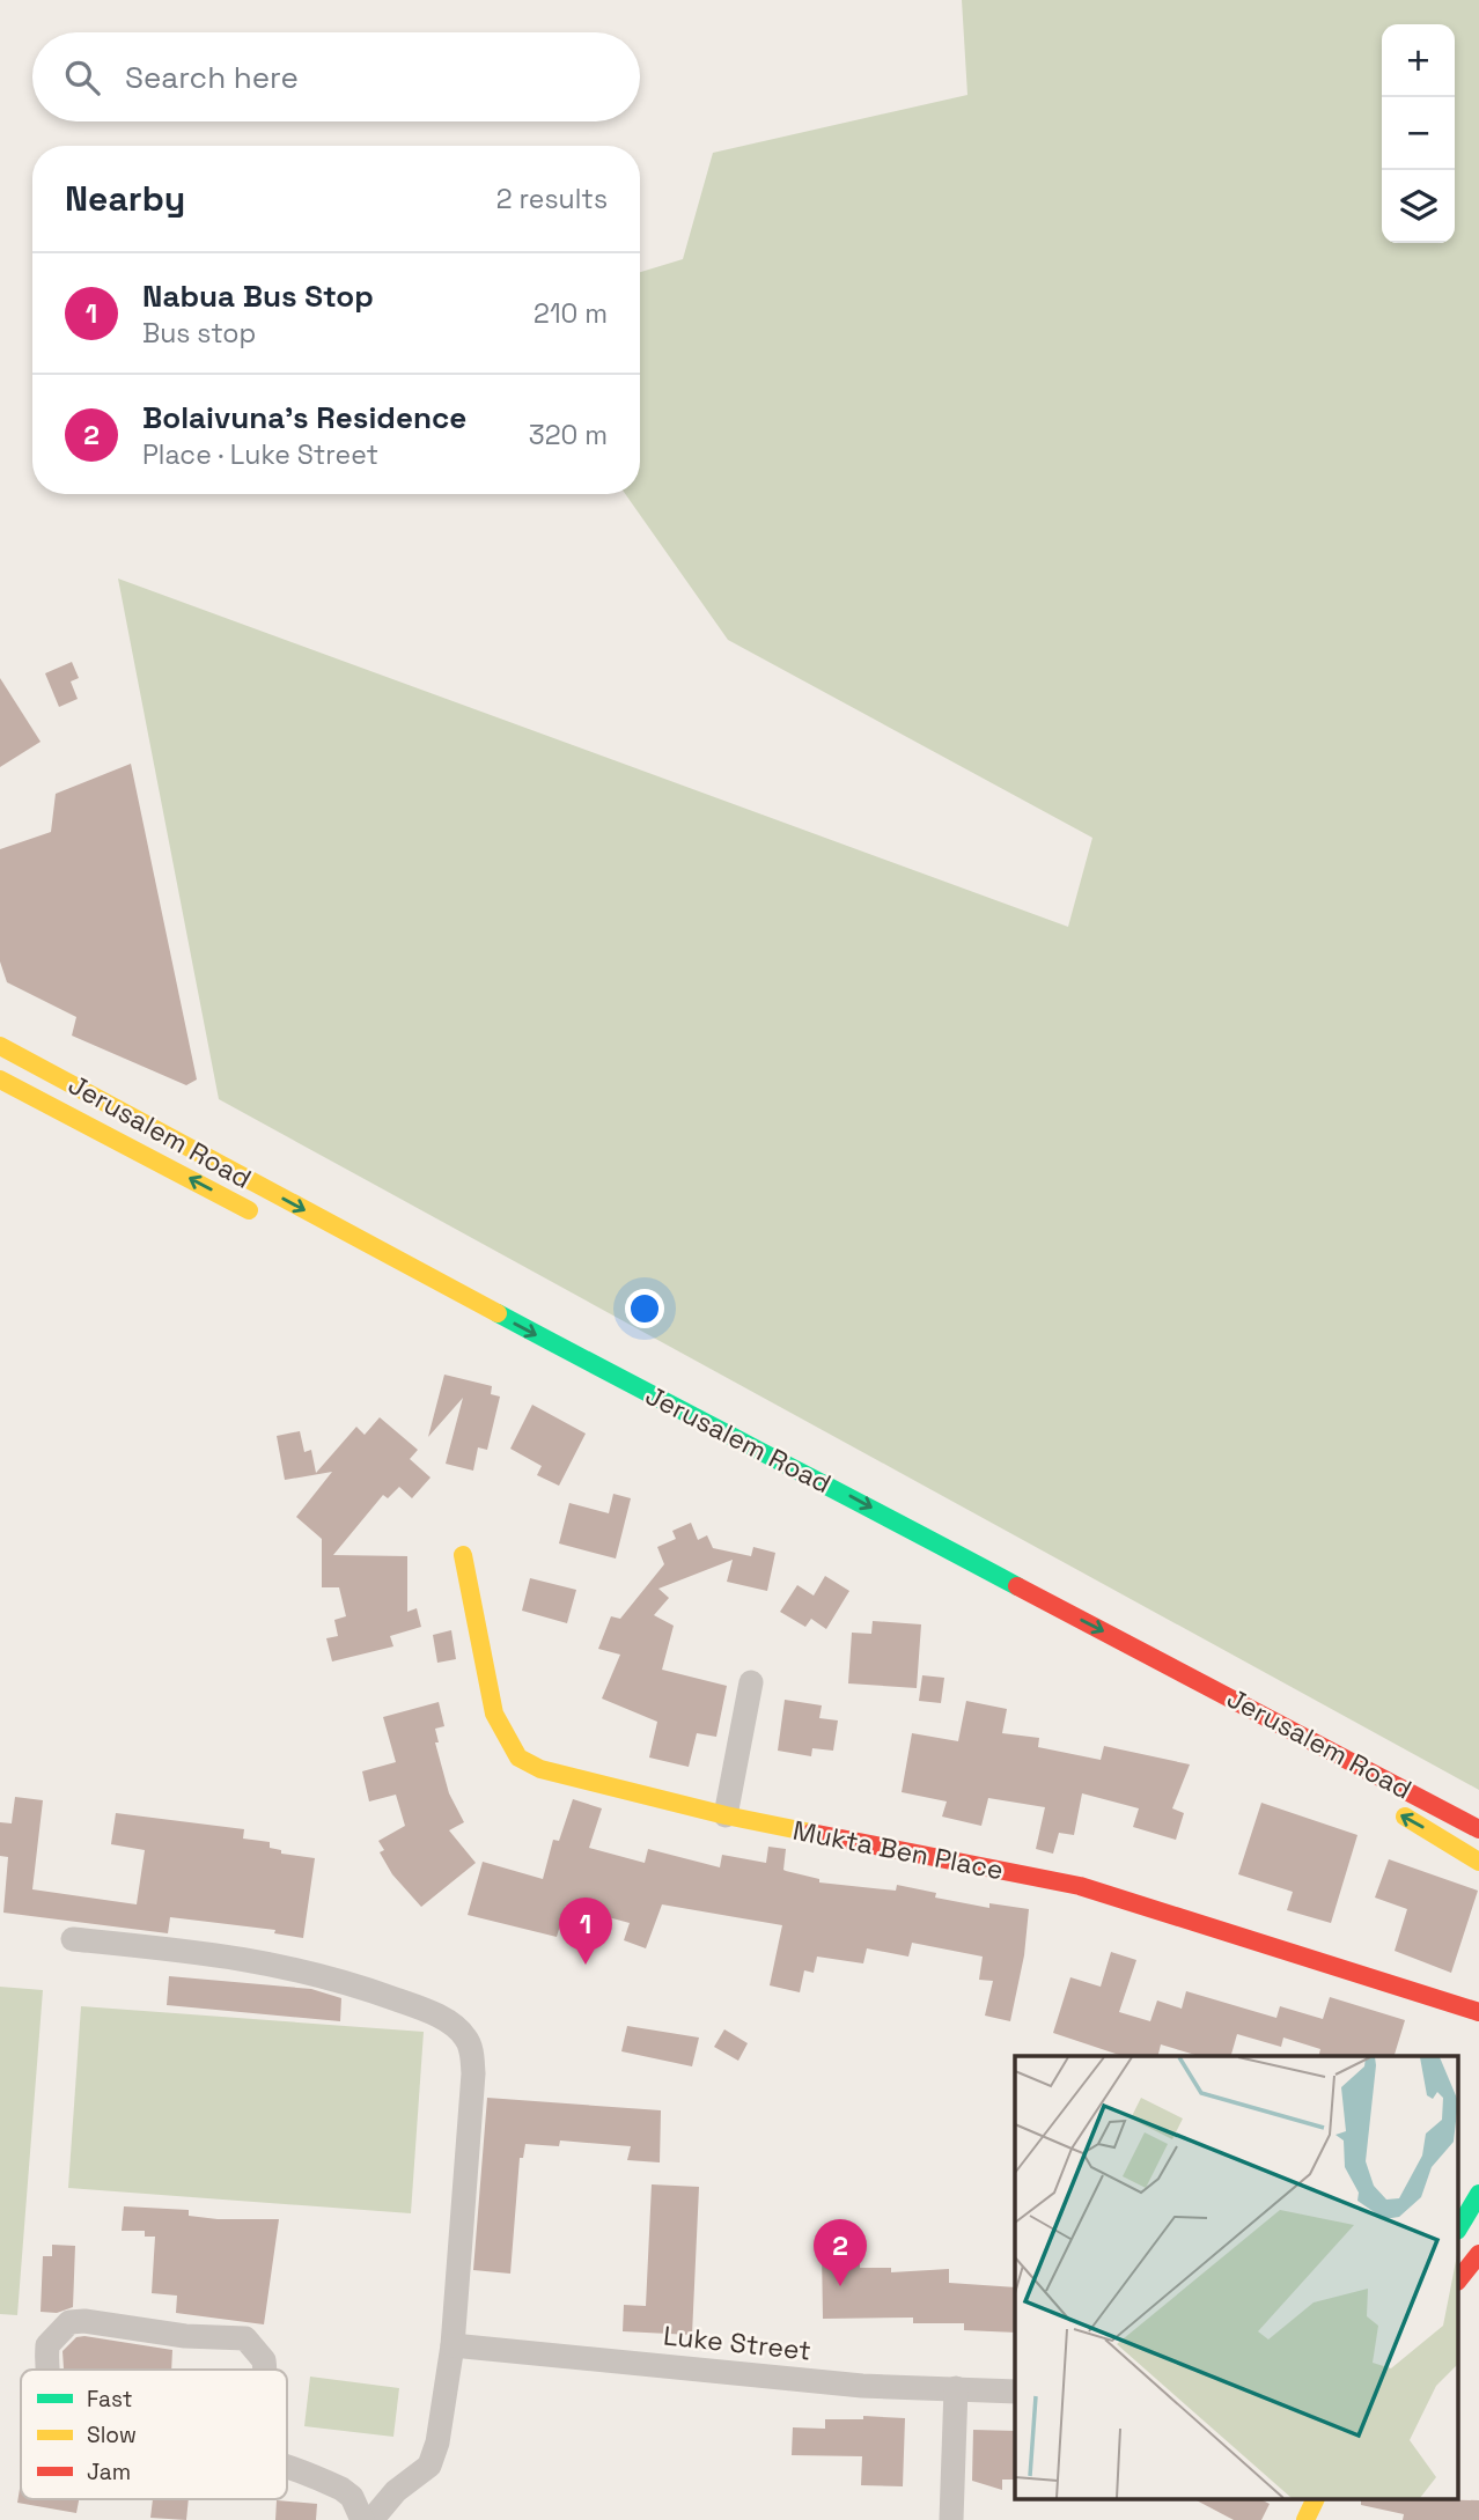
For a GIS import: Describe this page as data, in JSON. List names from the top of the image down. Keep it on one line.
{"streets":{"main road":["Jerusalem Road","Mukta Ben Place"],"street":["Luke Street"]},"legend":["Fast","Slow","Jam"],"page":{"map_buttons":["+","−"],"search":"Search here","heading":["Nearby","2 results"],"list":[{"mark":"1","name":"Nabua Bus Stop","note":"Bus stop","value":"210 m"},{"mark":"2","name":"Bolaivuna's Residence","note":"Place · Luke Street","value":"320 m"}],"pins":["1","2"]}}
